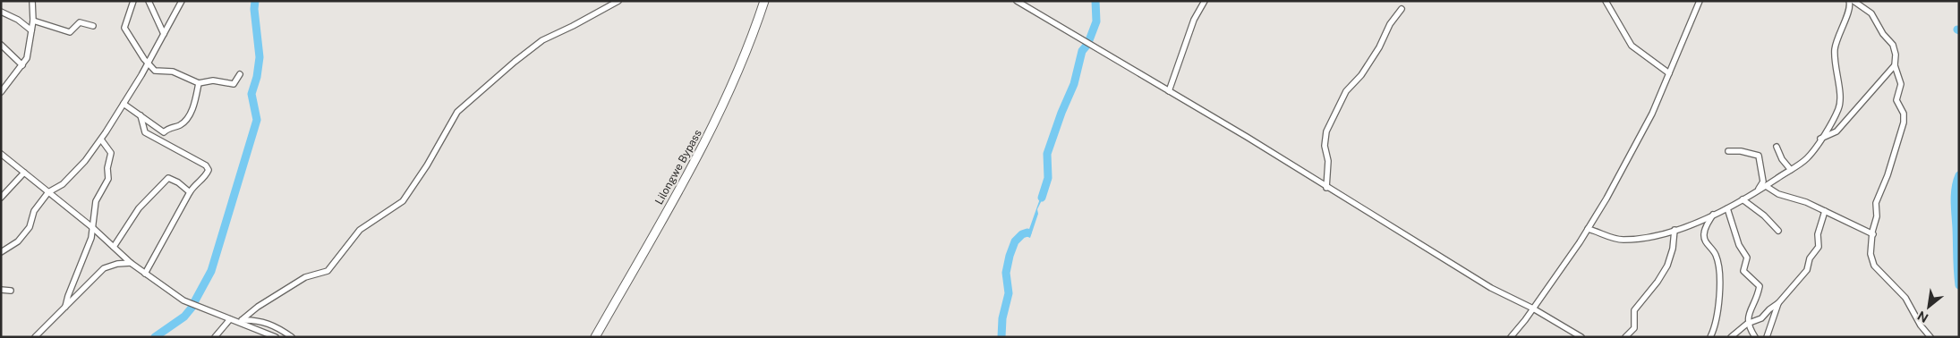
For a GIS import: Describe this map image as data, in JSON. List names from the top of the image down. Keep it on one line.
{"streets":{"main road":["Lilongwe Bypass"]},"north":"bottom left"}
